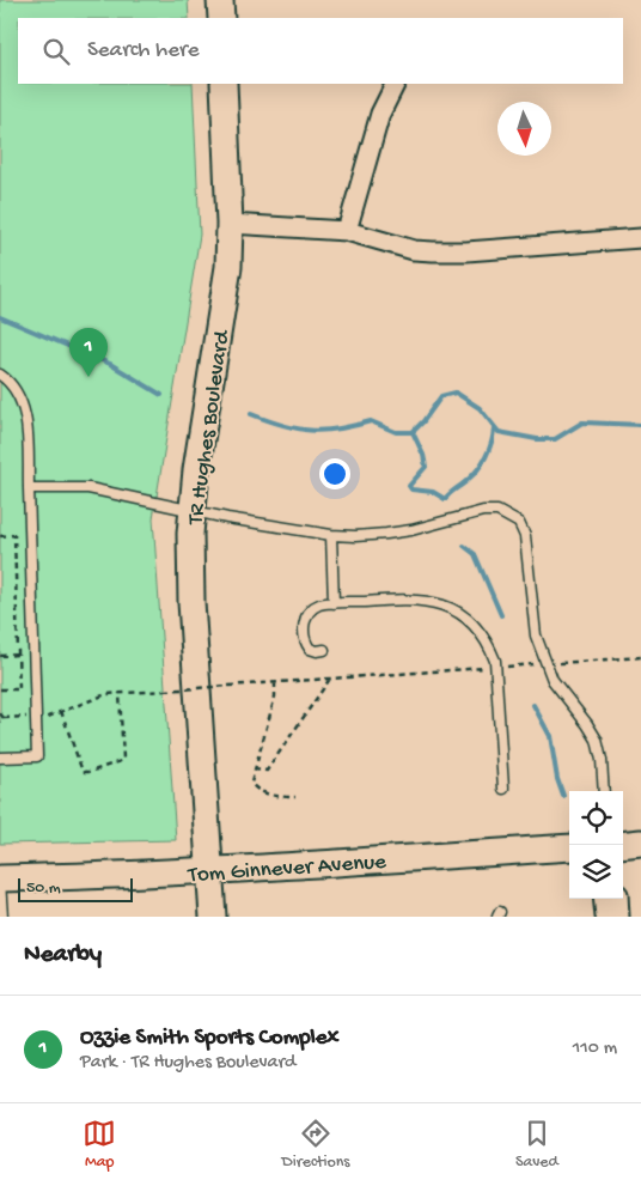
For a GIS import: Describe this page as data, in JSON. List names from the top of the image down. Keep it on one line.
{"streets":{"main road":["TR Hughes Boulevard","Tom Ginnever Avenue"]},"crossings":[["TR Hughes Boulevard","Tom Ginnever Avenue"]],"scale_bar":"50 m","north":"bottom","page":{"search":"Search here","pins":"1","scale":"50 m","heading":"Nearby","list":[{"mark":"1","name":"Ozzie Smith Sports Complex","note":"Park · TR Hughes Boulevard","value":"110 m"}],"nav":["Map","Directions","Saved"]}}
